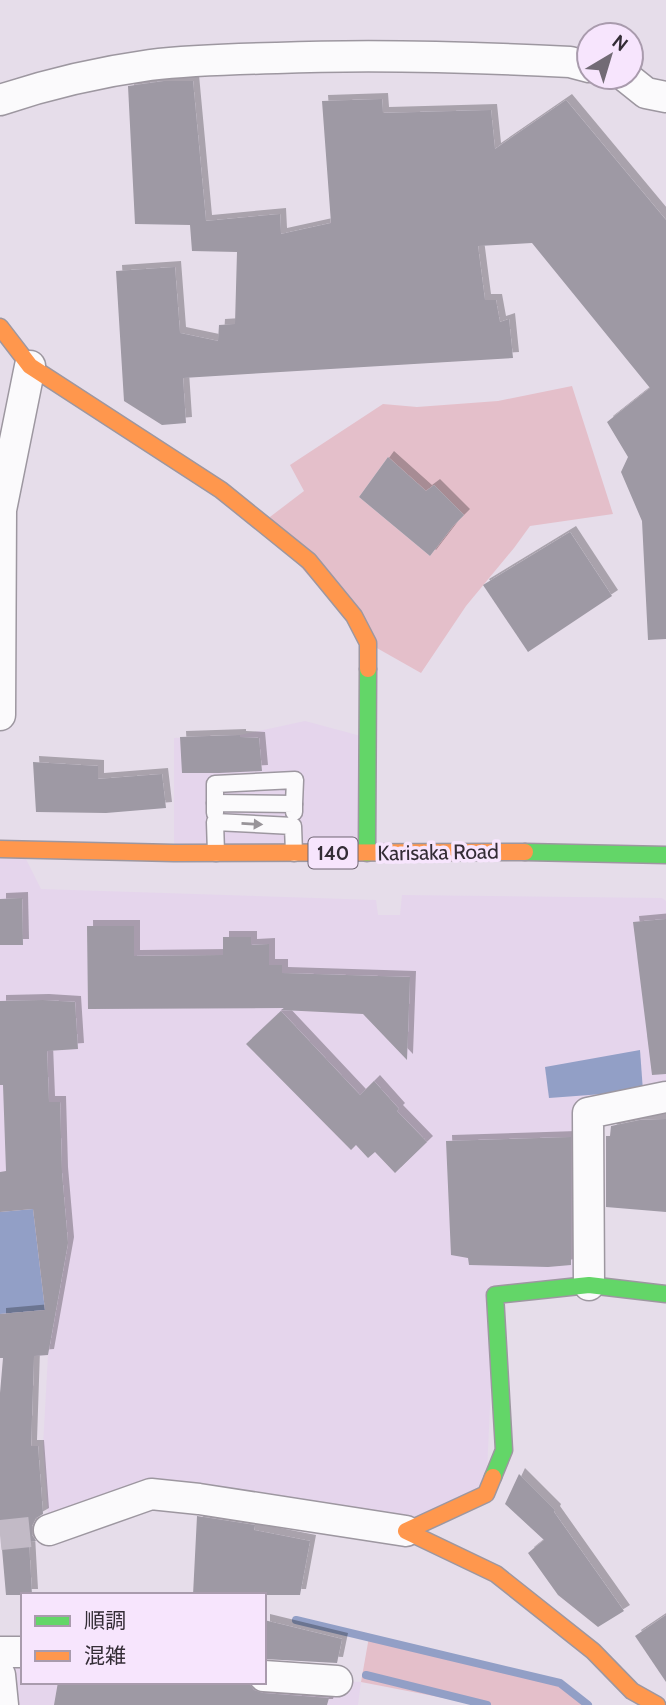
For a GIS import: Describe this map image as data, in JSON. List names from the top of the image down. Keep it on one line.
{"streets":{"main road":["Karisaka Road","140"]},"legend":["順調","混雑"],"north":"top right"}
